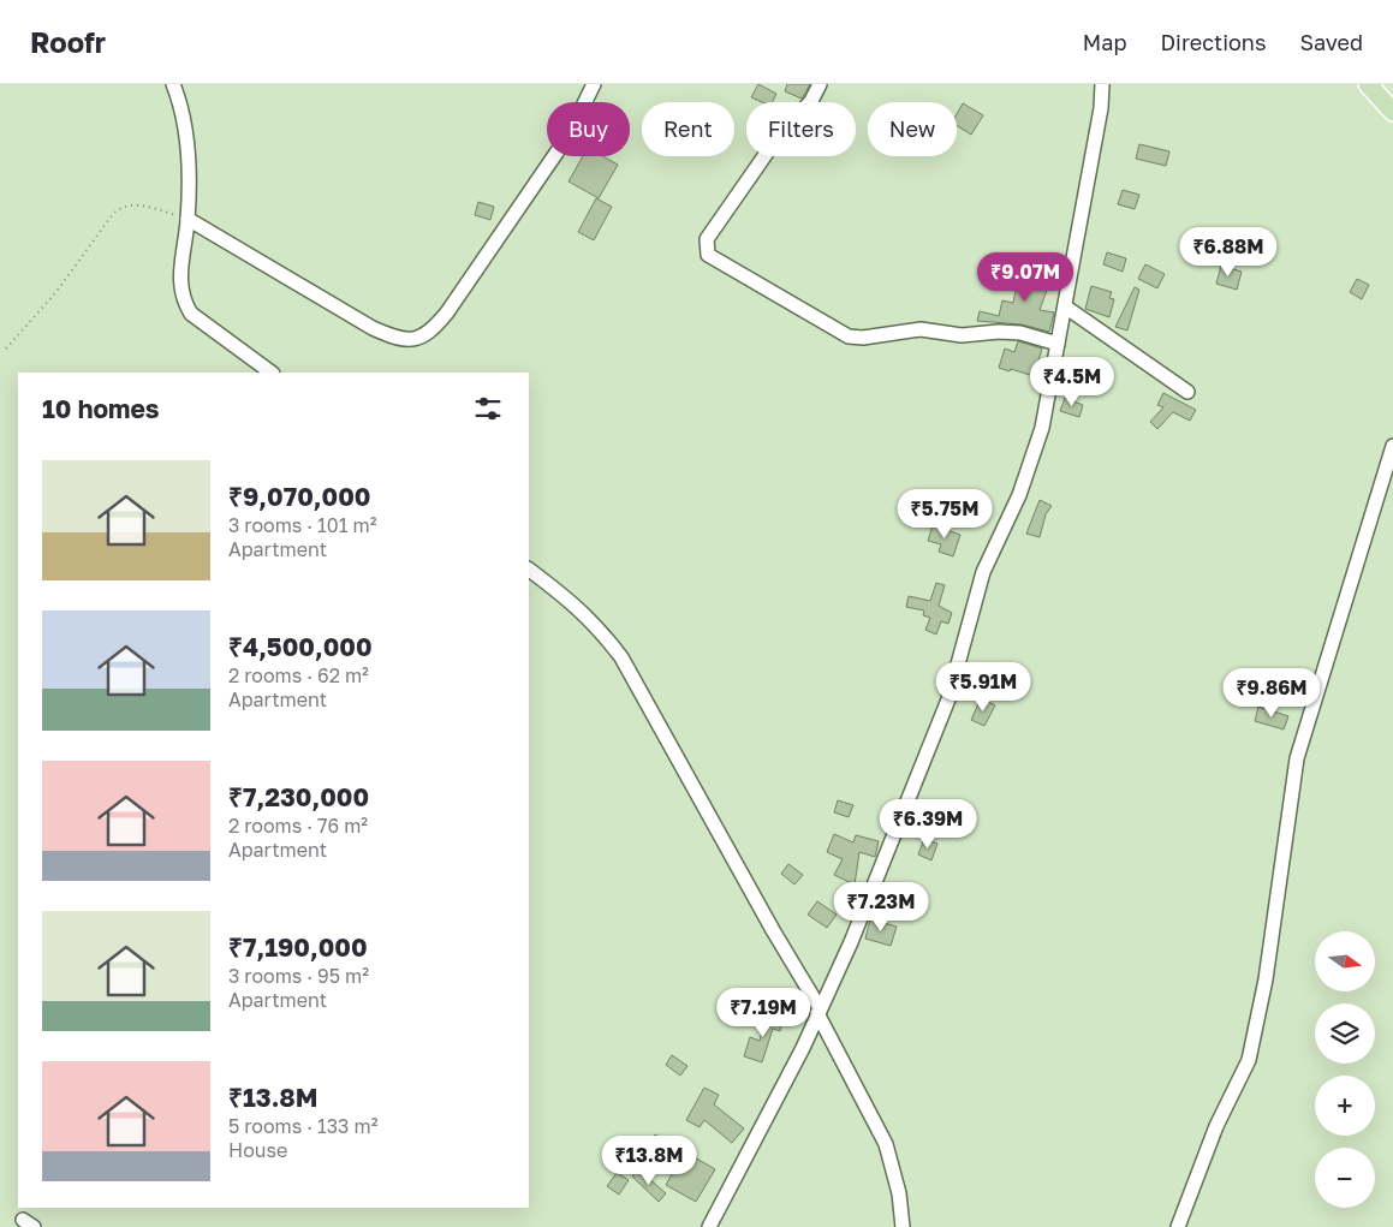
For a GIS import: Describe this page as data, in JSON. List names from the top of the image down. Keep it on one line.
{"north":"right","page":{"header":"Roofr","nav":["Map","Directions","Saved"],"chip":["Buy","Rent","Filters","New"],"price":["₹6.88M","₹9.07M","₹4.5M","₹5.75M","₹5.91M","₹9.86M","₹6.39M","₹7.23M","₹7.19M","₹13.8M"],"heading":"10 homes","list":[{"name":"₹9,070,000","note":"3 rooms · 101 m² · Apartment"},{"name":"₹4,500,000","note":"2 rooms · 62 m² · Apartment"},{"name":"₹7,230,000","note":"2 rooms · 76 m² · Apartment"},{"name":"₹7,190,000","note":"3 rooms · 95 m² · Apartment"},{"name":"₹13.8M","note":"5 rooms · 133 m² · House"}],"map_buttons":["+","−"]}}
